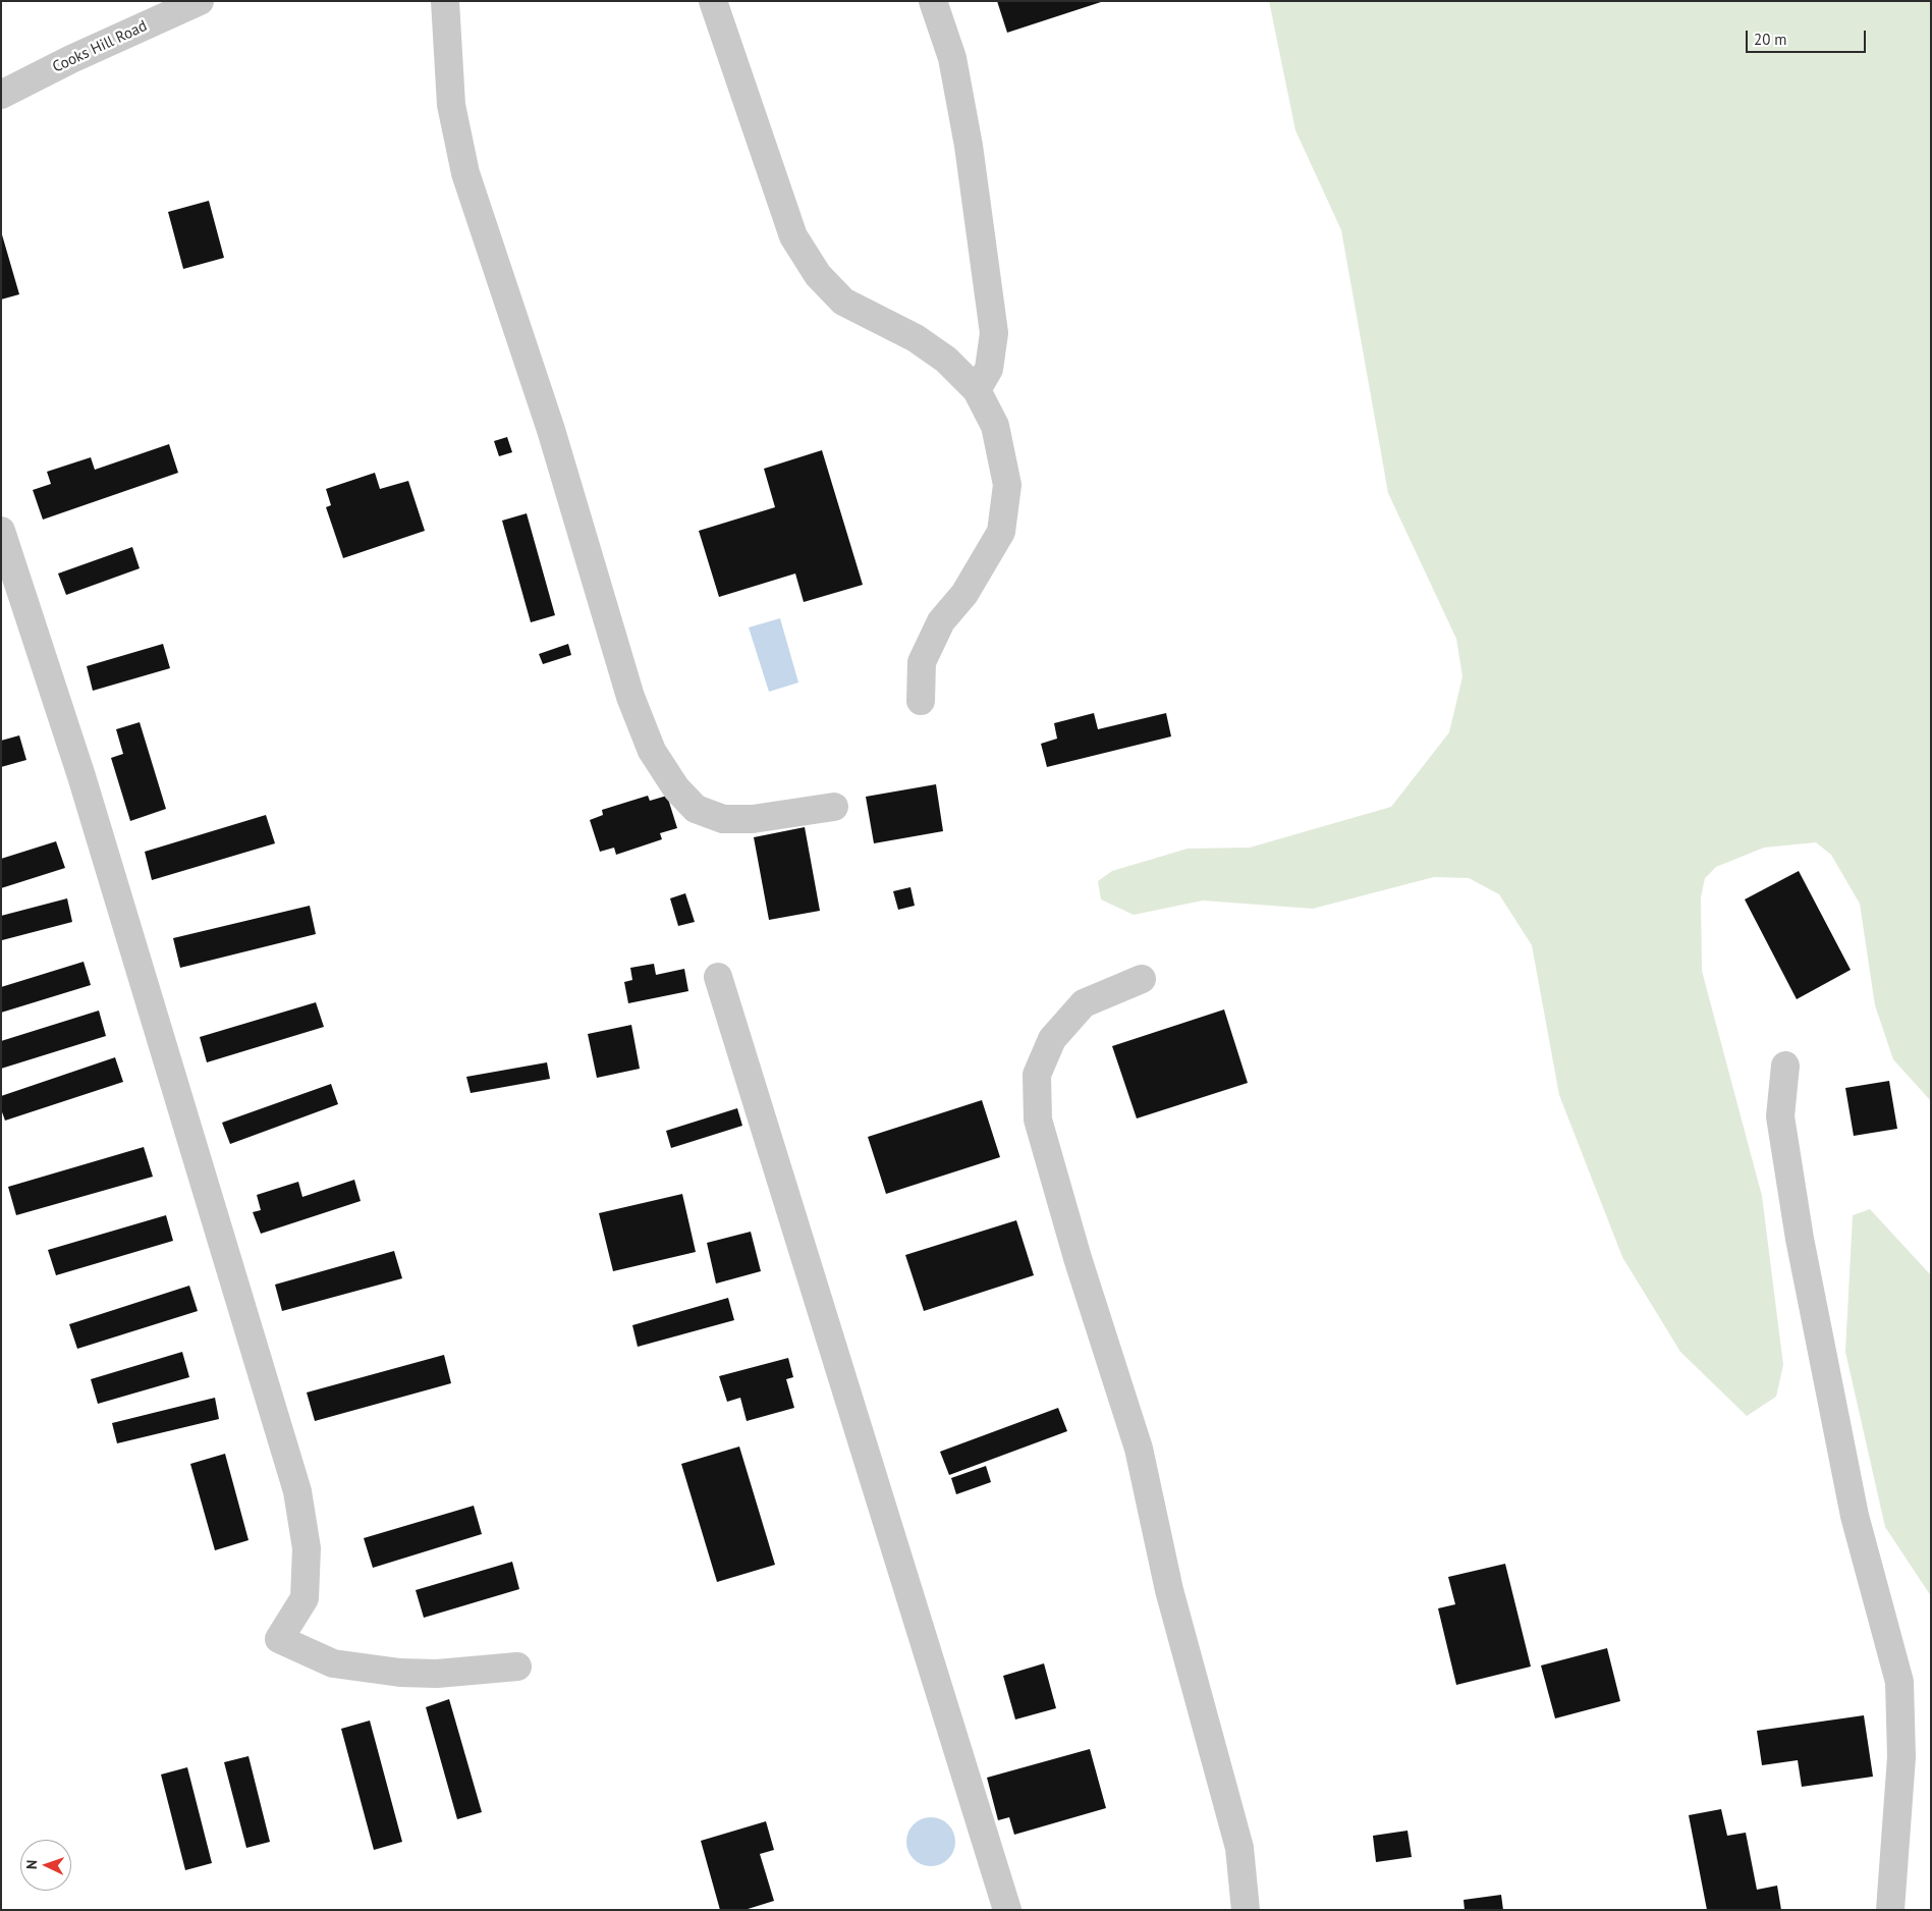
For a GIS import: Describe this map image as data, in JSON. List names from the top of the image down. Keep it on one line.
{"streets":{"street":["Cooks Hill Road"]},"scale_bar":"20 m","north":"left"}
